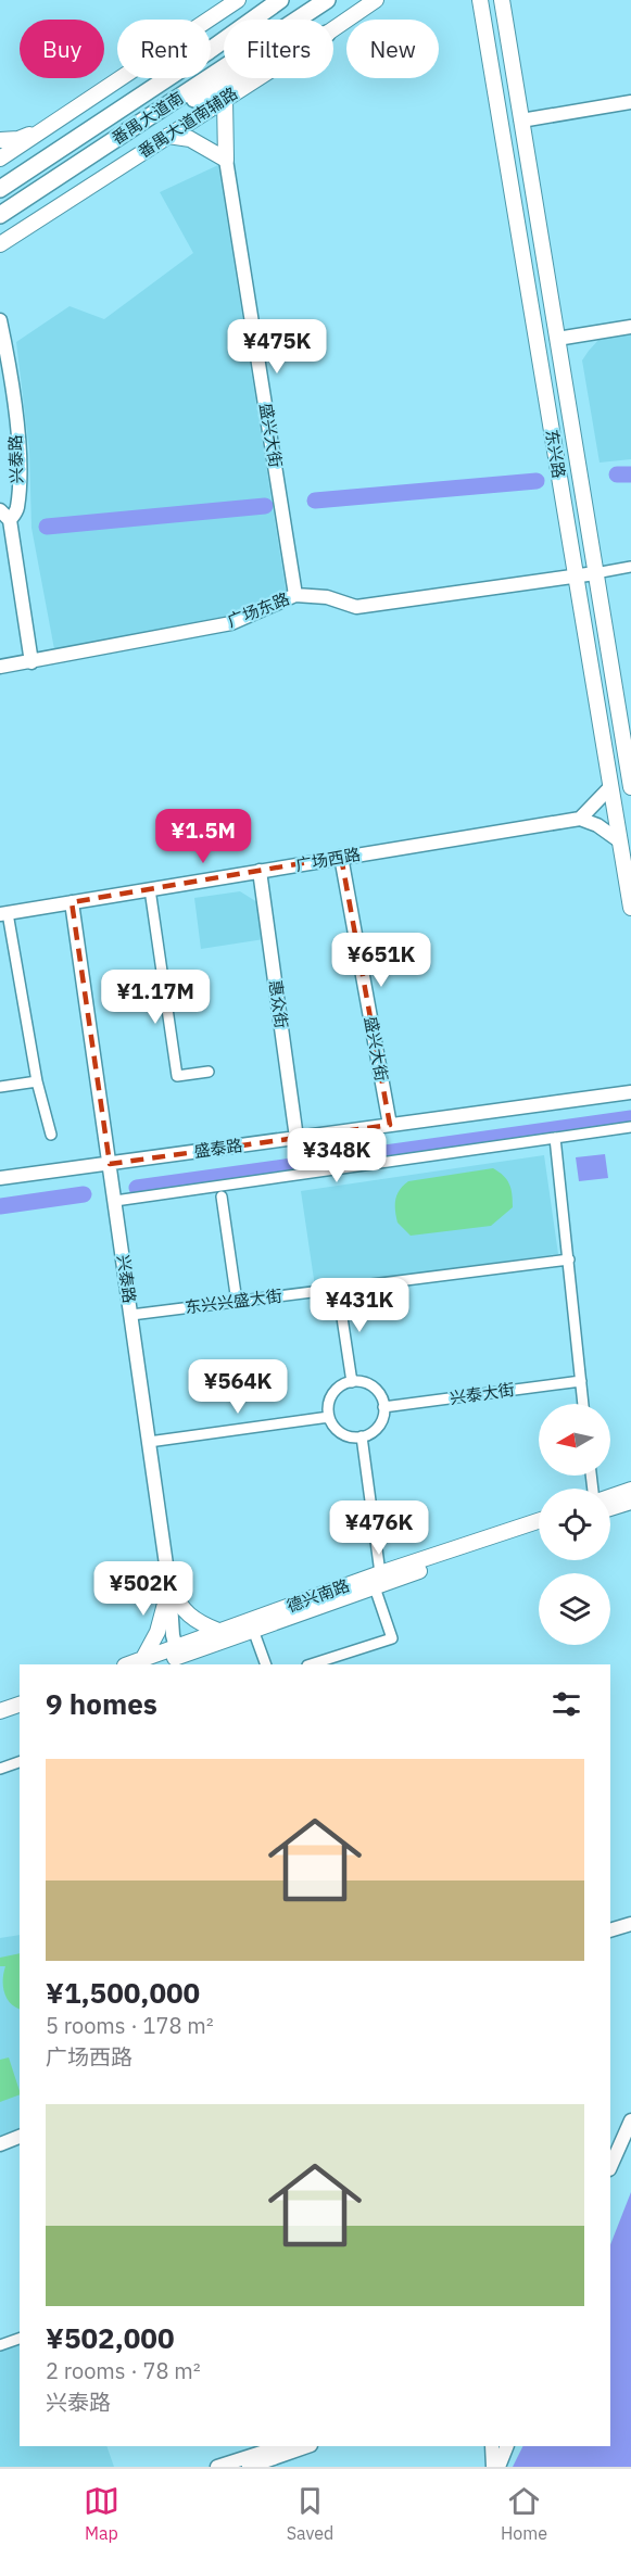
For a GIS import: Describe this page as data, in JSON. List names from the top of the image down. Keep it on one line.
{"streets":{"highway":["番禺大道南"],"main road":["番禺大道南辅路","东兴路","德兴南路"],"street":["盛兴大街","兴泰路","广场东路","广场西路","惠众街","盛泰路","东兴兴盛大街","兴泰大街"]},"crossings":[["盛兴大街","广场东路"],["盛兴大街","广场西路"],["盛兴大街","盛泰路"],["东兴路","广场东路"],["兴泰路","广场东路"],["兴泰路","广场西路"],["兴泰路","盛泰路"],["兴泰路","东兴兴盛大街"],["兴泰路","德兴南路"],["广场西路","惠众街"],["惠众街","盛泰路"]],"north":"left","page":{"chip":["Buy","Rent","Filters","New"],"price":["¥475K","¥1.5M","¥651K","¥1.17M","¥348K","¥431K","¥564K","¥476K","¥502K"],"heading":"9 homes","list":[{"name":"¥1,500,000","note":"5 rooms · 178 m² · 广场西路"},{"name":"¥502,000","note":"2 rooms · 78 m² · 兴泰路"}],"tabs":["Map","Saved","Home"]}}
